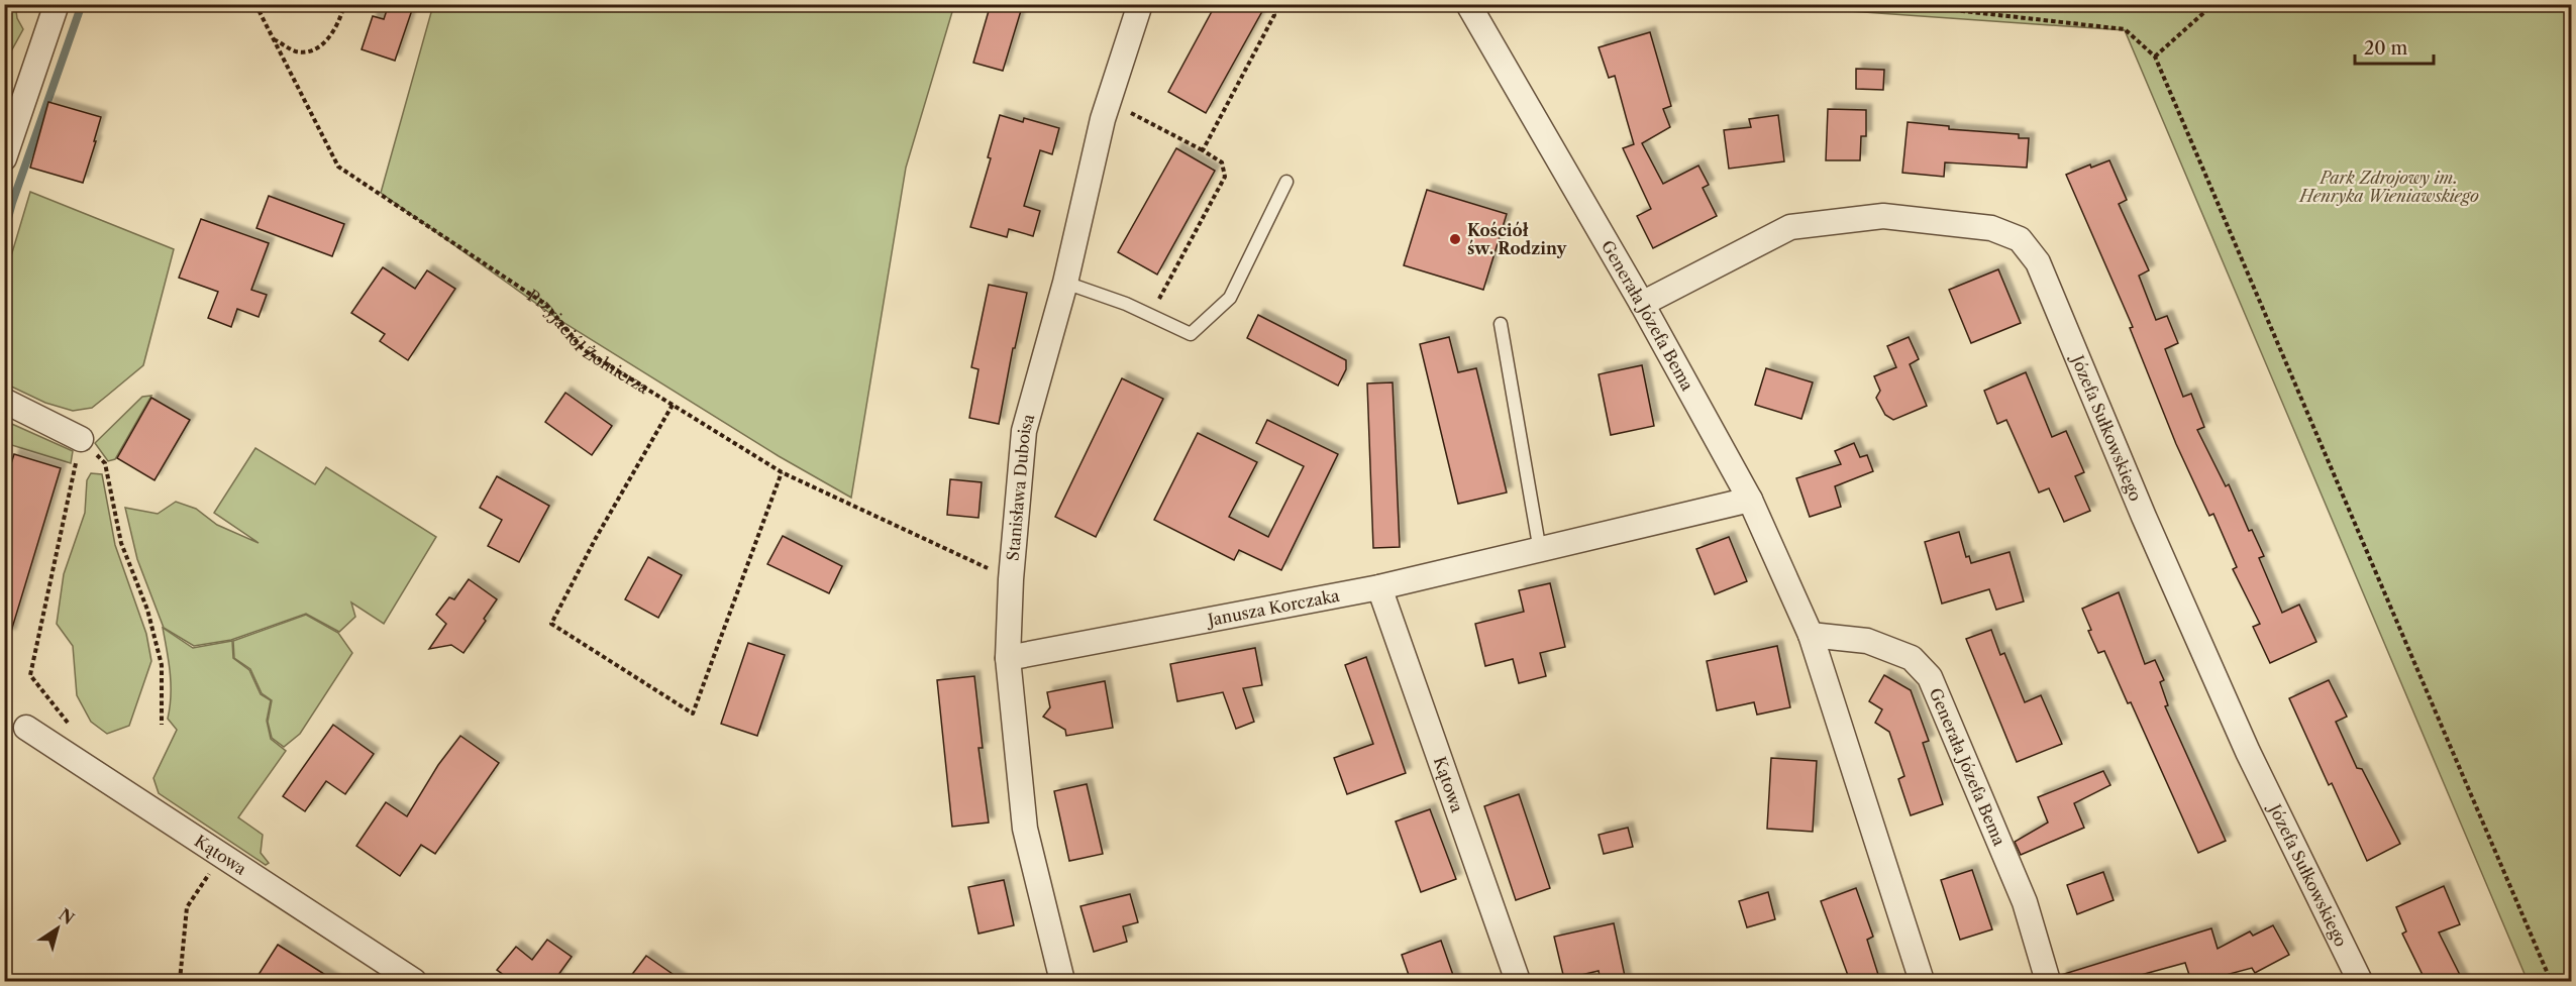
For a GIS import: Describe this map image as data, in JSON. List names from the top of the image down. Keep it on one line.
{"streets":{"street":["Generała Józefa Bema","Józefa Sułkowskiego","Stanisława Duboisa","Janusza Korczaka","Kątowa"],"path":["Przyjaciół Żołnierza"]},"crossings":[["Generała Józefa Bema","Józefa Sułkowskiego"],["Generała Józefa Bema","Janusza Korczaka"],["Przyjaciół Żołnierza","Stanisława Duboisa"],["Stanisława Duboisa","Janusza Korczaka"],["Janusza Korczaka","Kątowa"]],"parks":["Park Zdrojowy im. Henryka Wieniawskiego"],"places":["Kościół św. Rodziny"],"scale_bar":"20 m","north":"top right"}
